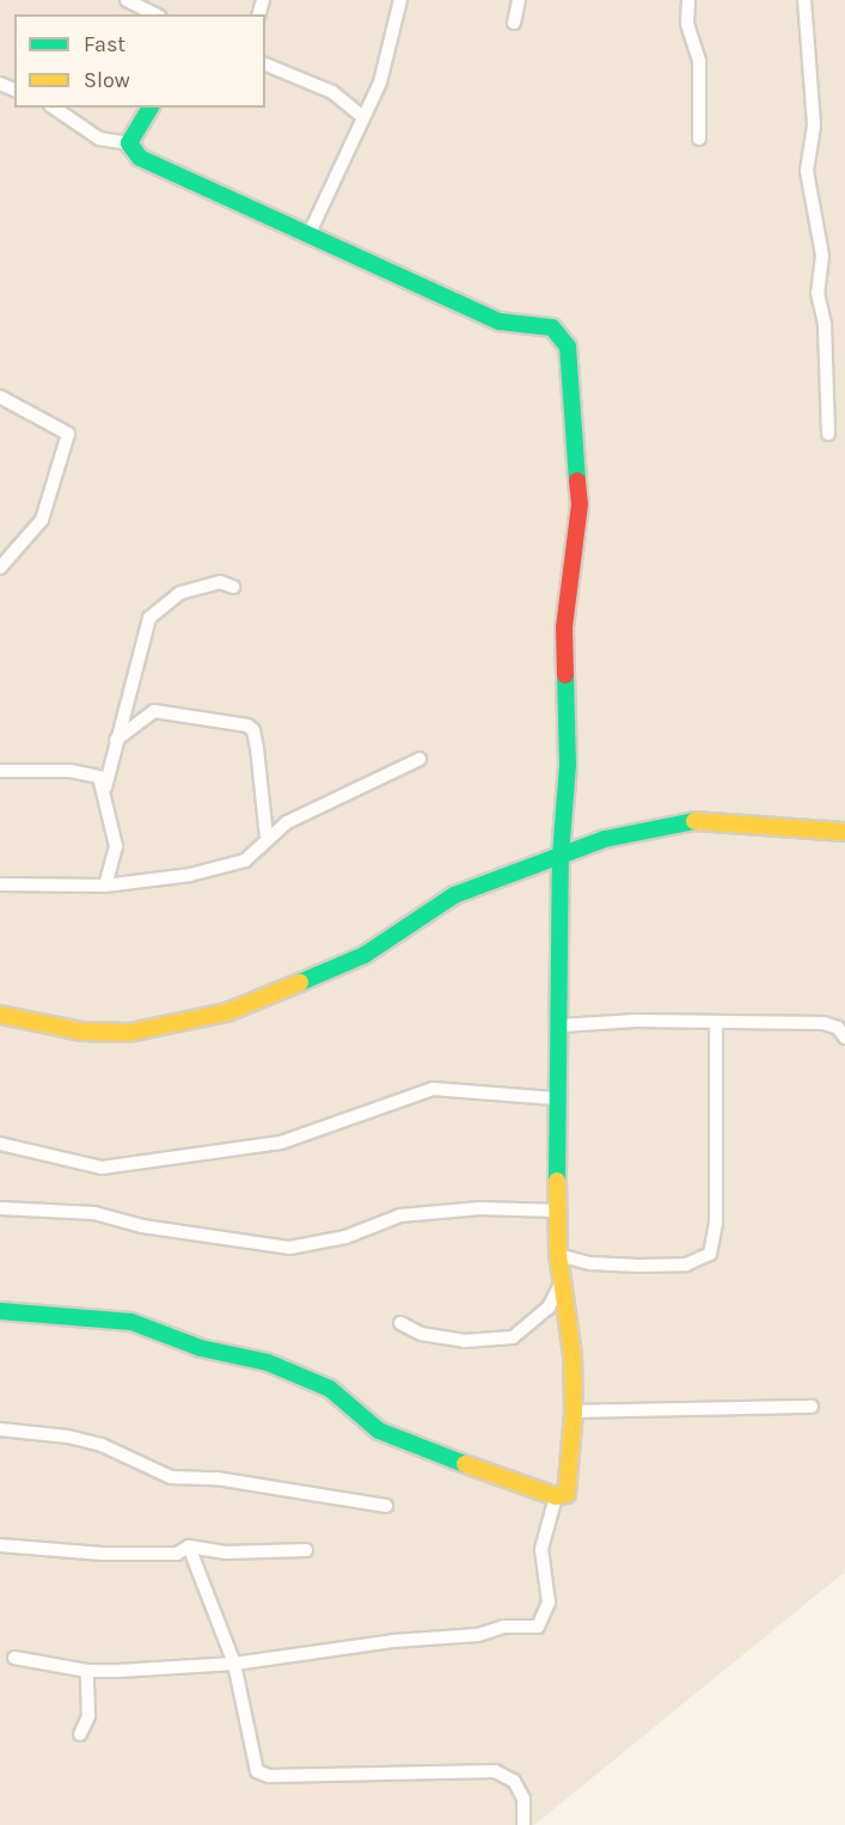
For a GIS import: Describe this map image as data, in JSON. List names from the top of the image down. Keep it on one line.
{"legend":["Fast","Slow"]}
